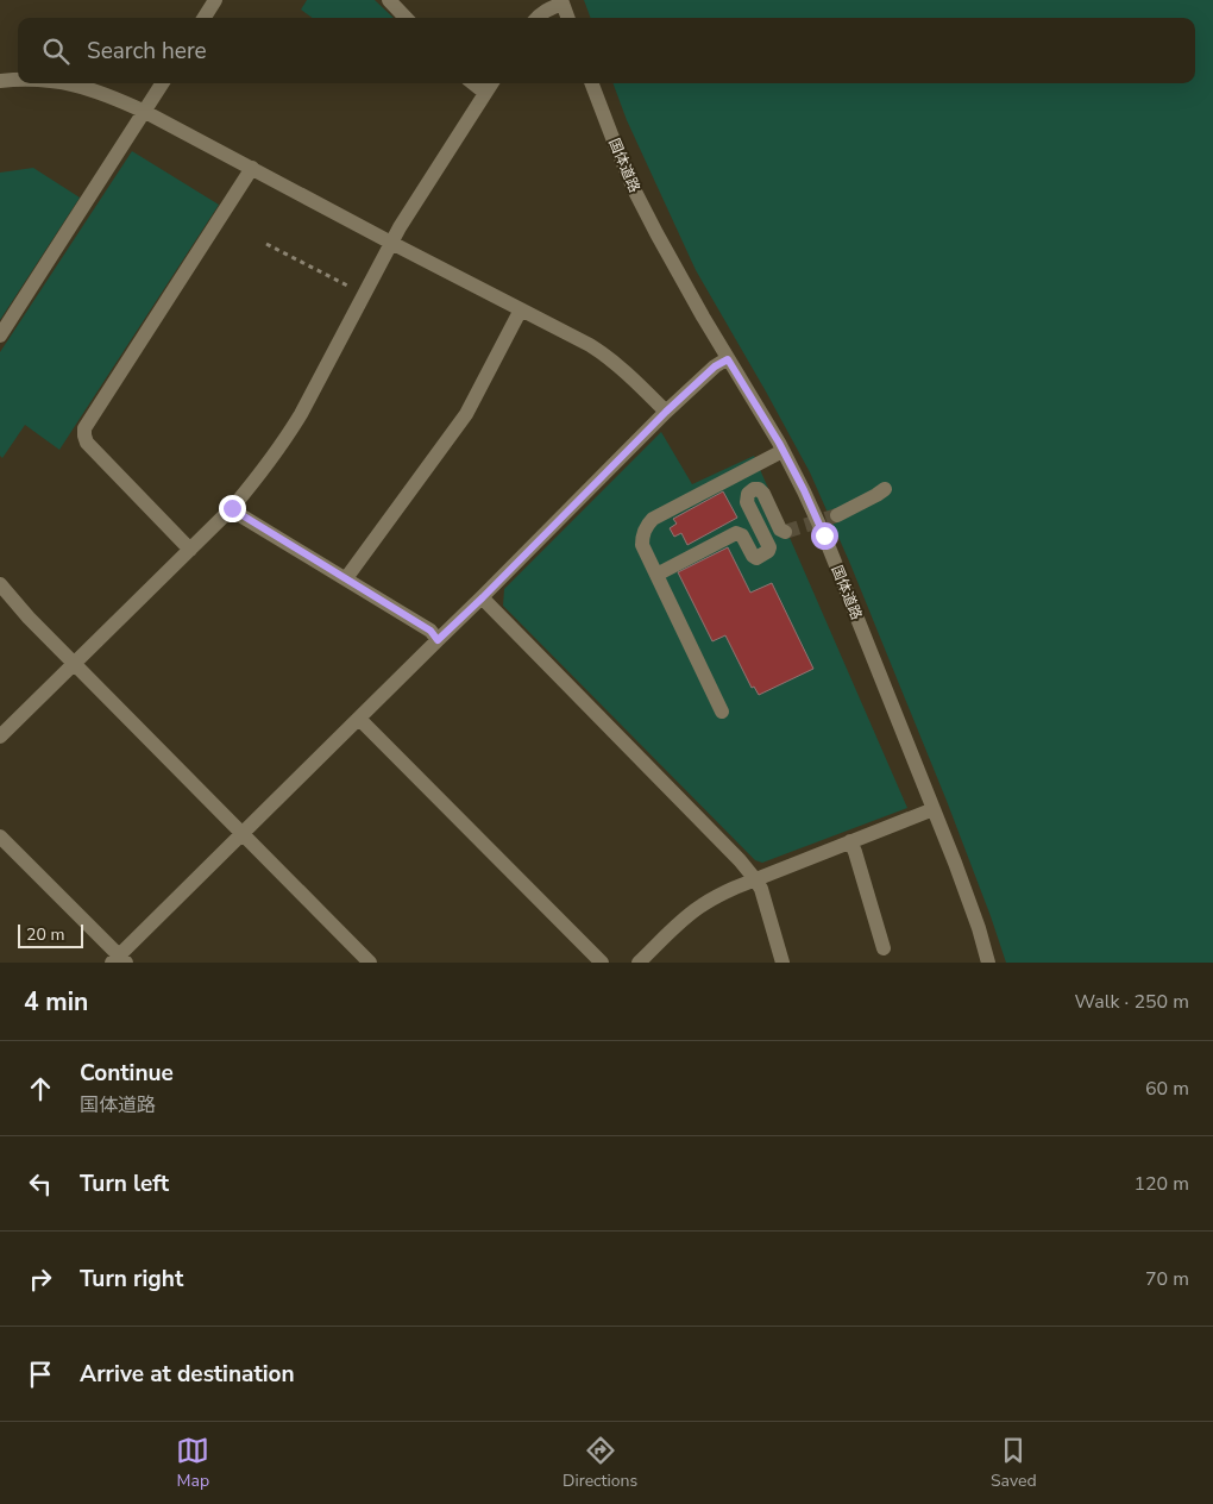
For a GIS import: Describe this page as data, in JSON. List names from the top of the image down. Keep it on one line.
{"streets":{"street":["国体道路"]},"scale_bar":"20 m","page":{"search":"Search here","scale":"20 m","heading":["4 min","Walk · 250 m"],"list":[["Continue","国体道路","60 m"],["Turn left","120 m"],["Turn right","70 m"],"Arrive at destination"],"nav":["Map","Directions","Saved"]}}
